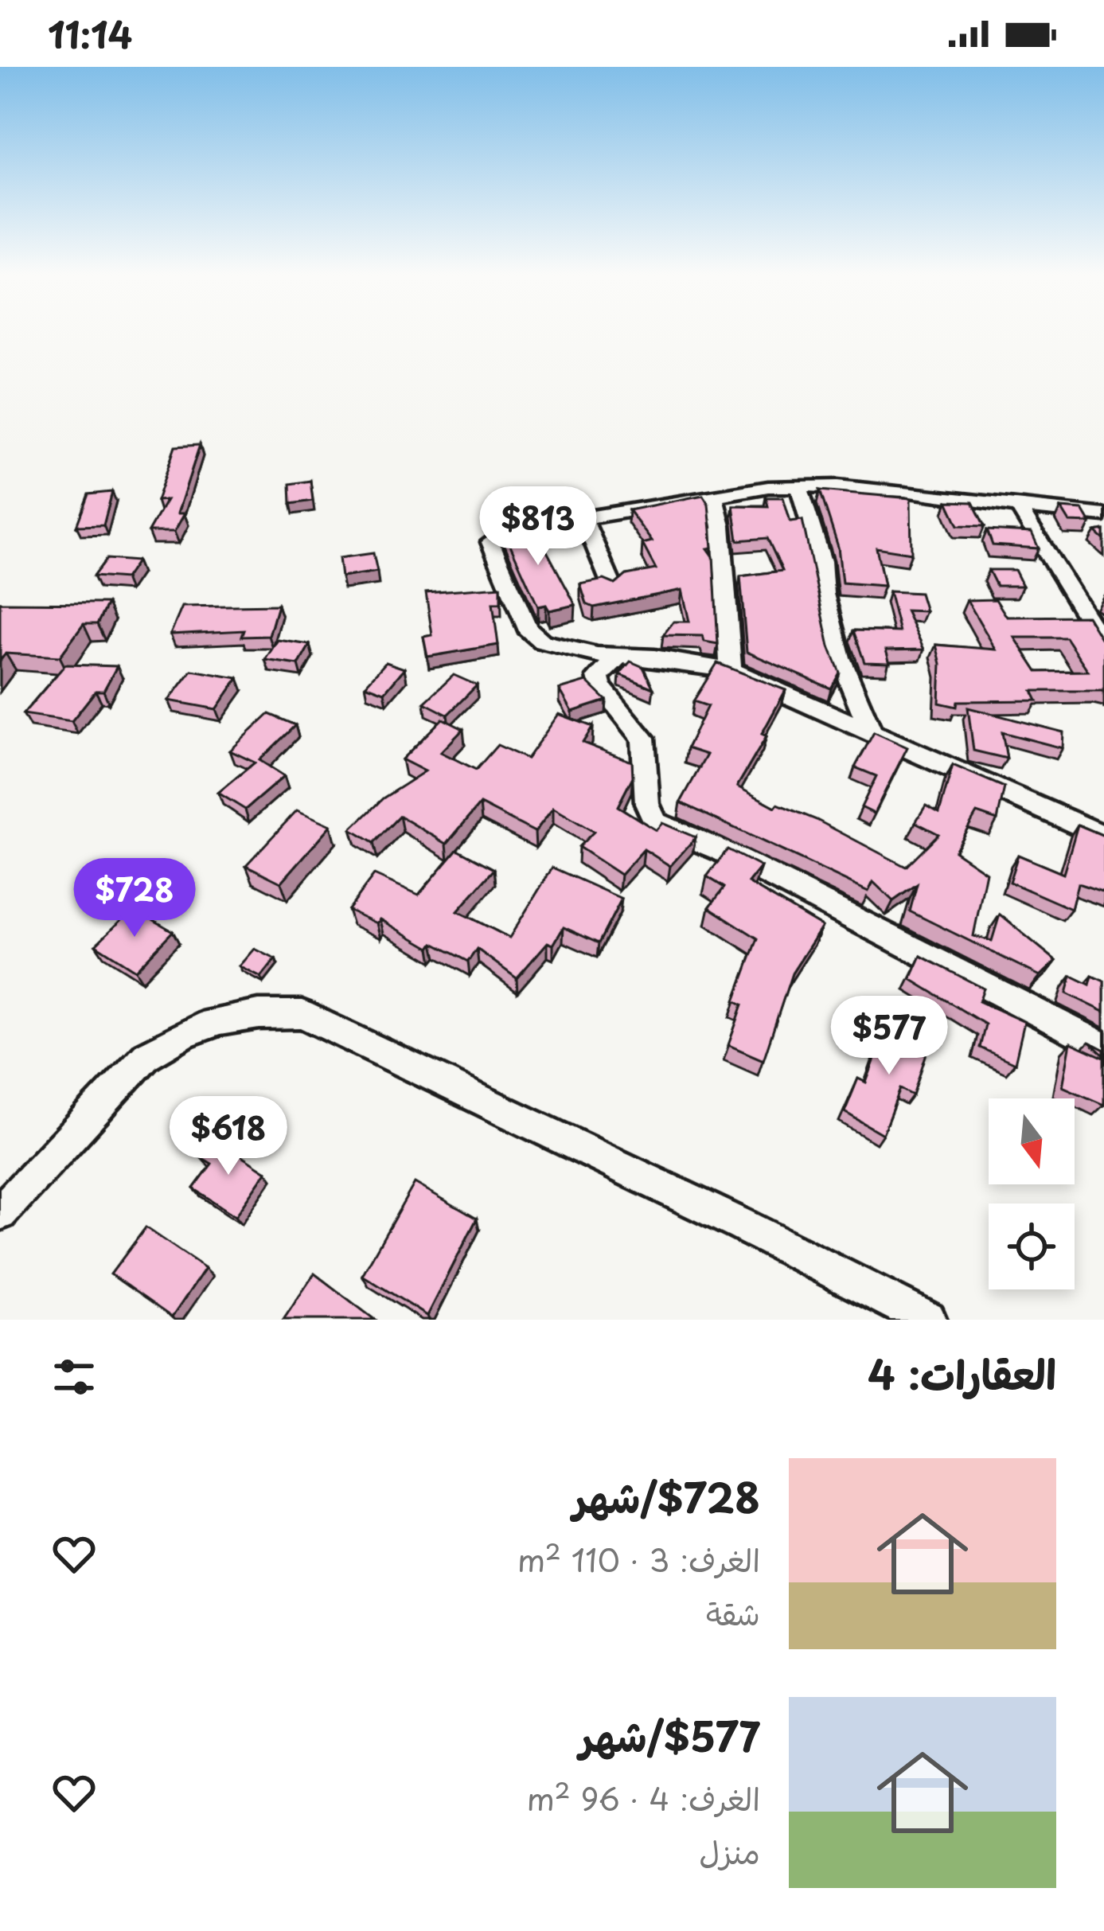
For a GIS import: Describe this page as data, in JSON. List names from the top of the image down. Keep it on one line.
{"north":"bottom","page":{"status":"11:14","price":["$813","$728","$577","$618"],"heading":"العقارات: 4","list":[{"name":"$728/شهر","note":"الغرف: 3 · 110 m² · شقة"},{"name":"$577/شهر","note":"الغرف: 4 · 96 m² · منزل"}]}}
